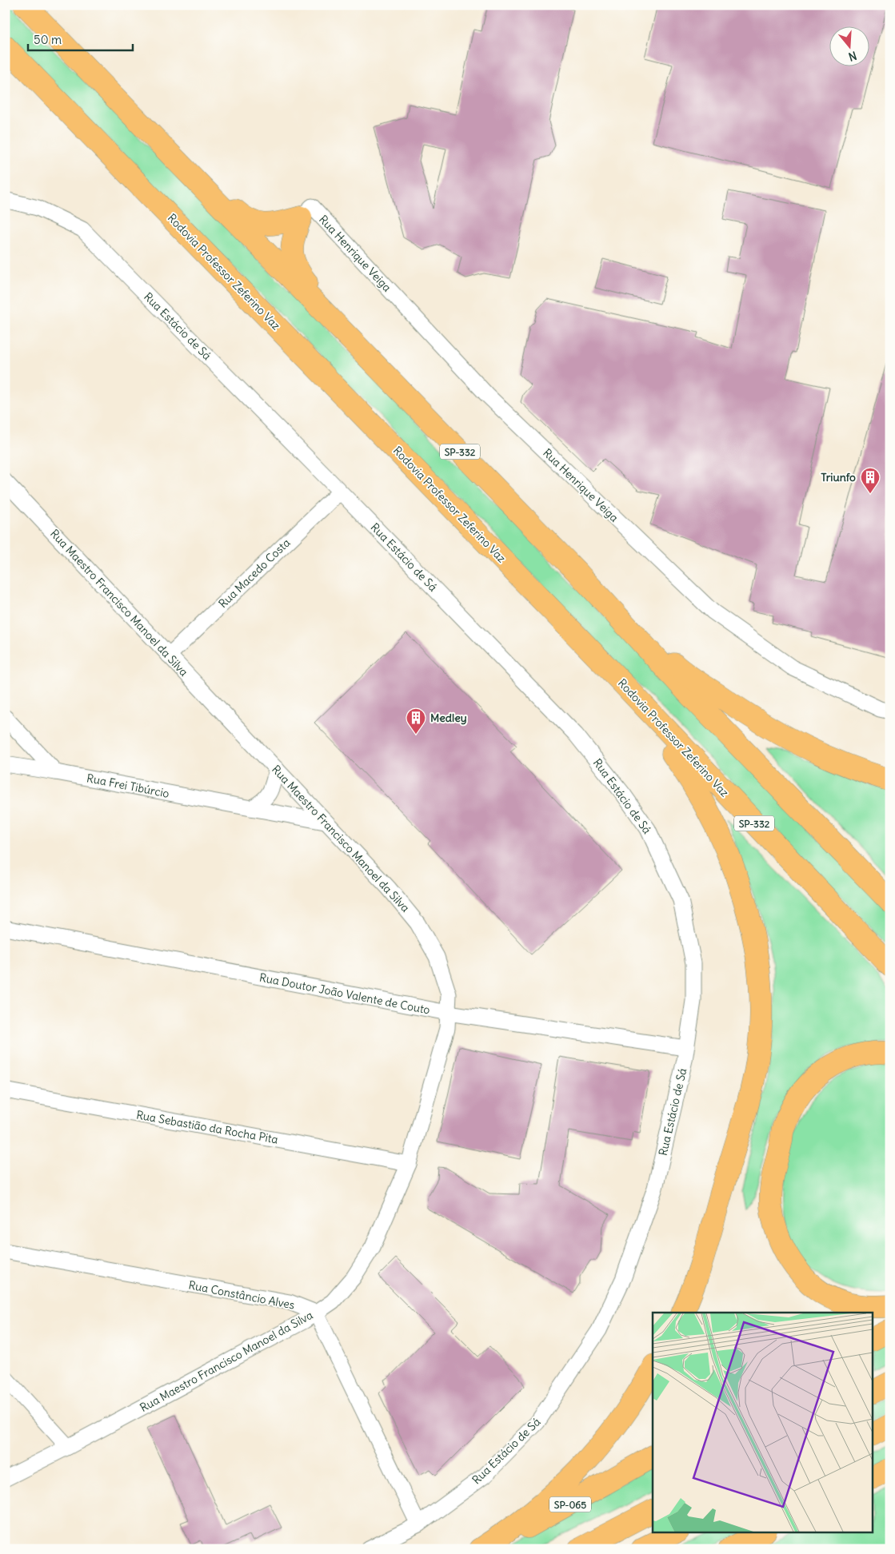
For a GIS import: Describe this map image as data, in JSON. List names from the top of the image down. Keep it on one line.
{"streets":{"highway":["Rodovia Professor Zeferino Vaz","SP-332","SP-065"],"street":["Rua Henrique Veiga","Rua Estácio de Sá","Rua Macedo Costa","Rua Maestro Francisco Manoel da Silva","Rua Frei Tibúrcio","Rua Doutor João Valente de Couto","Rua Sebastião da Rocha Pita","Rua Constâncio Alves"]},"crossings":[["Rua Estácio de Sá","Rua Macedo Costa"],["Rua Estácio de Sá","Rua Doutor João Valente de Couto"],["Rua Macedo Costa","Rua Maestro Francisco Manoel da Silva"],["Rua Maestro Francisco Manoel da Silva","Rua Frei Tibúrcio"],["Rua Maestro Francisco Manoel da Silva","Rua Doutor João Valente de Couto"],["Rua Maestro Francisco Manoel da Silva","Rua Sebastião da Rocha Pita"],["Rua Maestro Francisco Manoel da Silva","Rua Constâncio Alves"]],"places":{"building":["Triunfo","Medley"]},"scale_bar":"50 m","north":"bottom"}
